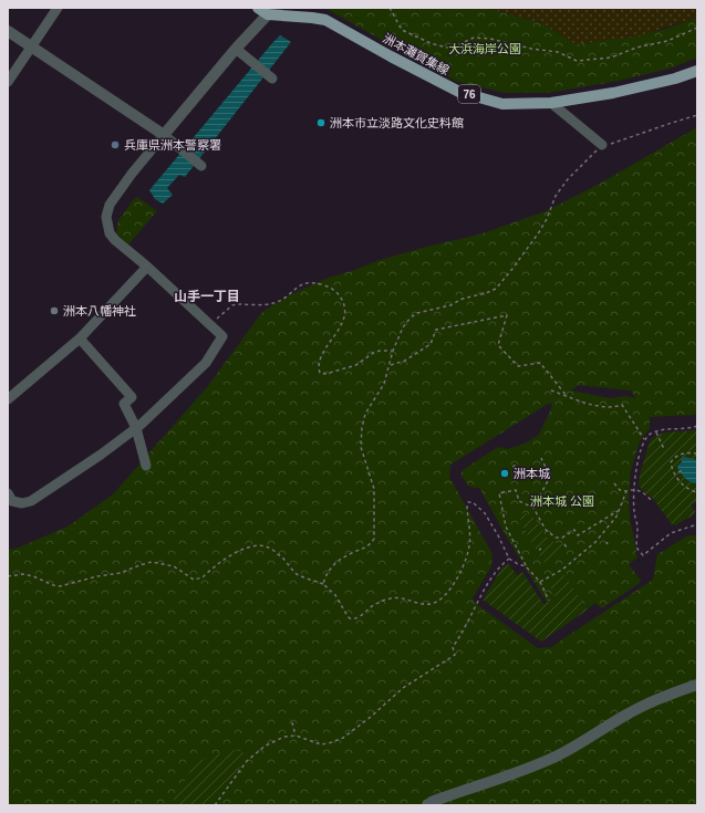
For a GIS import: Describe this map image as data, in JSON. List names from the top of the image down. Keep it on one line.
{"streets":{"main road":["洲本灘賀集線","76"]},"districts":["山手一丁目"],"parks":["大浜海岸公園","洲本城 公園"],"places":["洲本市立淡路文化史料館","兵庫県洲本警察署","洲本八幡神社","洲本城"]}
